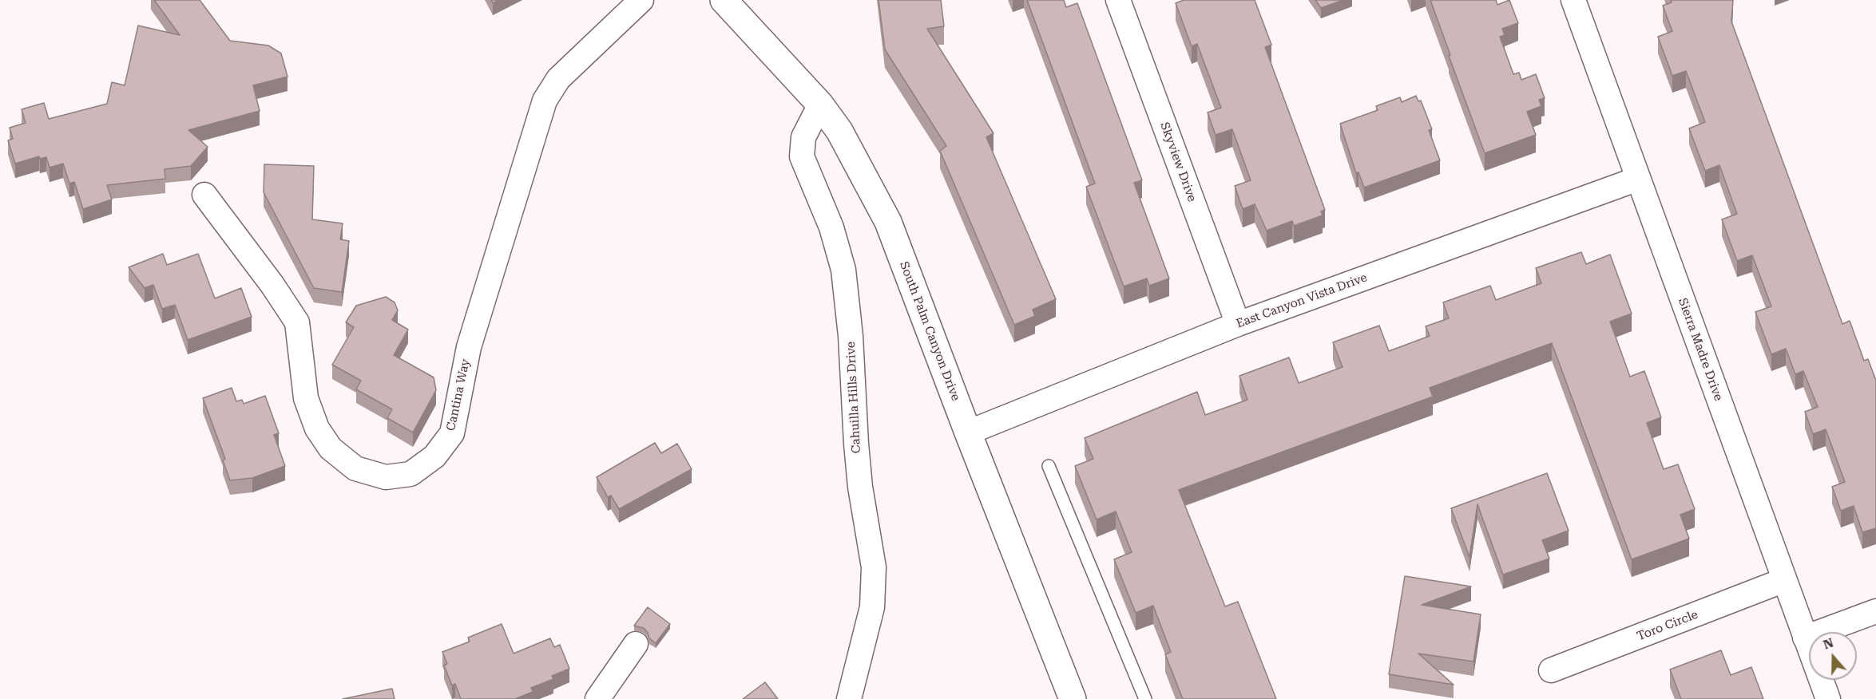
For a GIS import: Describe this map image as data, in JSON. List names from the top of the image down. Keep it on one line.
{"streets":{"street":["Skyview Drive","East Canyon Vista Drive","South Palm Canyon Drive","Sierra Madre Drive","Cantina Way","Cahuilla Hills Drive","Toro Circle"]},"crossings":[["Skyview Drive","East Canyon Vista Drive"],["East Canyon Vista Drive","South Palm Canyon Drive"],["East Canyon Vista Drive","Sierra Madre Drive"],["South Palm Canyon Drive","Cahuilla Hills Drive"],["Sierra Madre Drive","Toro Circle"]],"north":"top"}
